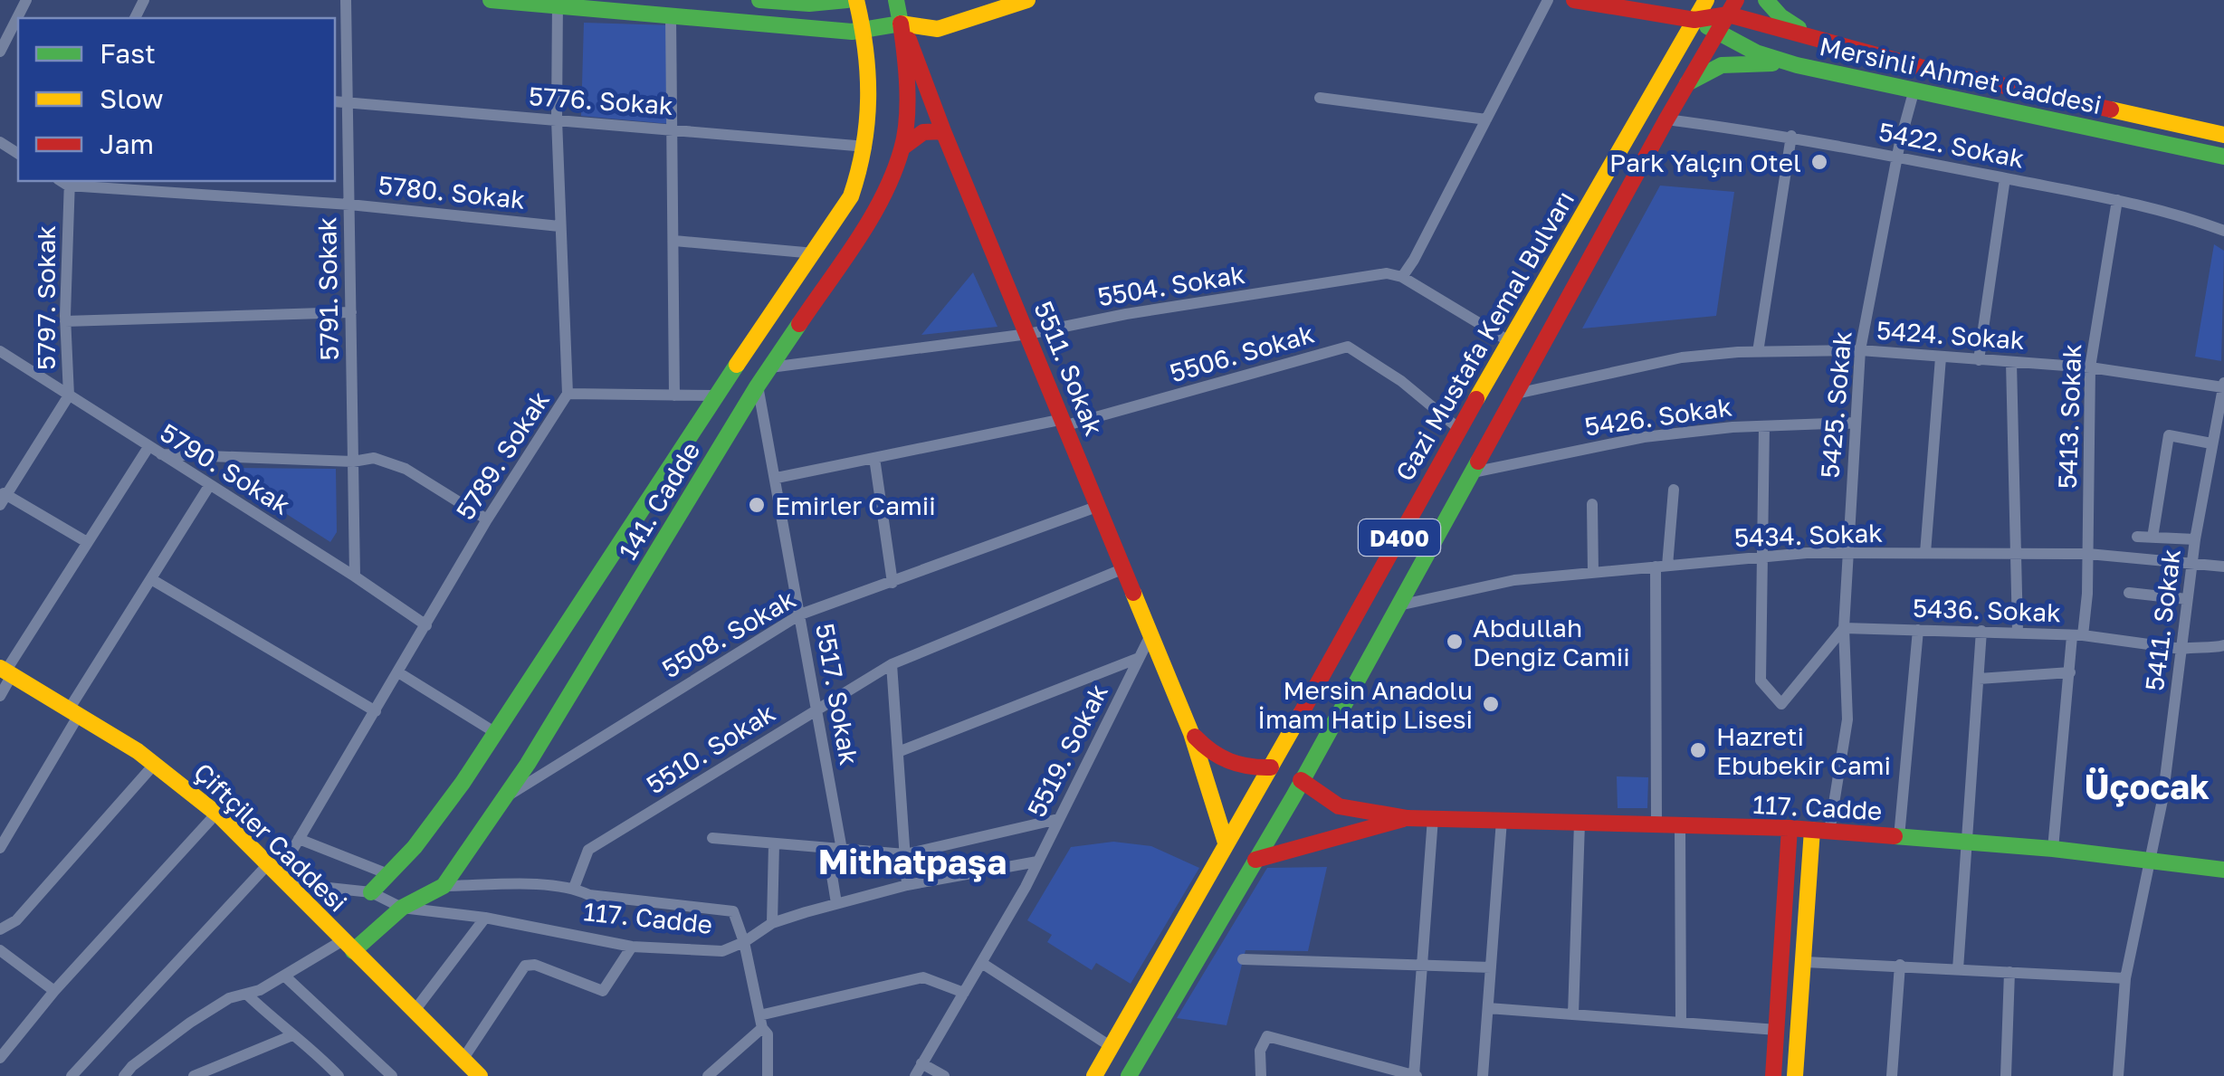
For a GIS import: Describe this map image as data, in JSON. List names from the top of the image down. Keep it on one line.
{"streets":{"main road":["Mersinli Ahmet Caddesi","Gazi Mustafa Kemal Bulvarı","5511. Sokak","141. Cadde","D400","117. Cadde","Çiftçiler Caddesi"],"street":["5776. Sokak","5422. Sokak","5780. Sokak","5504. Sokak","5791. Sokak","5797. Sokak","5424. Sokak","5506. Sokak","5425. Sokak","5426. Sokak","5413. Sokak","5789. Sokak","5790. Sokak","5434. Sokak","5436. Sokak","5411. Sokak","5508. Sokak","5517. Sokak","5510. Sokak","5519. Sokak"]},"crossings":[["Mersinli Ahmet Caddesi","Gazi Mustafa Kemal Bulvarı"],["Mersinli Ahmet Caddesi","5425. Sokak"],["5776. Sokak","5791. Sokak"],["5776. Sokak","5789. Sokak"],["5776. Sokak","141. Cadde"],["5422. Sokak","Gazi Mustafa Kemal Bulvarı"],["5422. Sokak","5425. Sokak"],["5422. Sokak","5413. Sokak"],["5780. Sokak","5791. Sokak"],["5780. Sokak","5797. Sokak"],["5780. Sokak","5789. Sokak"],["5504. Sokak","5511. Sokak"],["5504. Sokak","141. Cadde"],["5791. Sokak","5790. Sokak"],["5797. Sokak","5790. Sokak"],["5424. Sokak","Gazi Mustafa Kemal Bulvarı"],["5424. Sokak","5425. Sokak"],["5424. Sokak","5413. Sokak"],["5424. Sokak","5411. Sokak"],["Gazi Mustafa Kemal Bulvarı","5506. Sokak"],["Gazi Mustafa Kemal Bulvarı","5511. Sokak"],["Gazi Mustafa Kemal Bulvarı","5426. Sokak"],["Gazi Mustafa Kemal Bulvarı","5434. Sokak"],["Gazi Mustafa Kemal Bulvarı","117. Cadde"],["5506. Sokak","5511. Sokak"],["5511. Sokak","141. Cadde"],["5511. Sokak","5508. Sokak"],["5511. Sokak","5510. Sokak"],["5511. Sokak","5519. Sokak"],["5425. Sokak","5426. Sokak"],["5425. Sokak","5434. Sokak"],["5425. Sokak","5436. Sokak"],["5425. Sokak","117. Cadde"],["5413. Sokak","5434. Sokak"],["5413. Sokak","5436. Sokak"],["5413. Sokak","117. Cadde"],["5789. Sokak","5790. Sokak"],["5789. Sokak","Çiftçiler Caddesi"],["141. Cadde","5508. Sokak"],["141. Cadde","5517. Sokak"],["141. Cadde","117. Cadde"],["141. Cadde","Çiftçiler Caddesi"],["5434. Sokak","5411. Sokak"],["5436. Sokak","5411. Sokak"],["5411. Sokak","117. Cadde"],["5508. Sokak","5517. Sokak"],["5517. Sokak","5510. Sokak"],["5519. Sokak","117. Cadde"]],"districts":["Üçocak","Mithatpaşa"],"places":["Park Yalçın Otel","Emirler Camii","Abdullah Dengiz Camii","Mersin Anadolu İmam Hatip Lisesi","Hazreti Ebubekir Cami"],"legend":["Fast","Slow","Jam"]}
